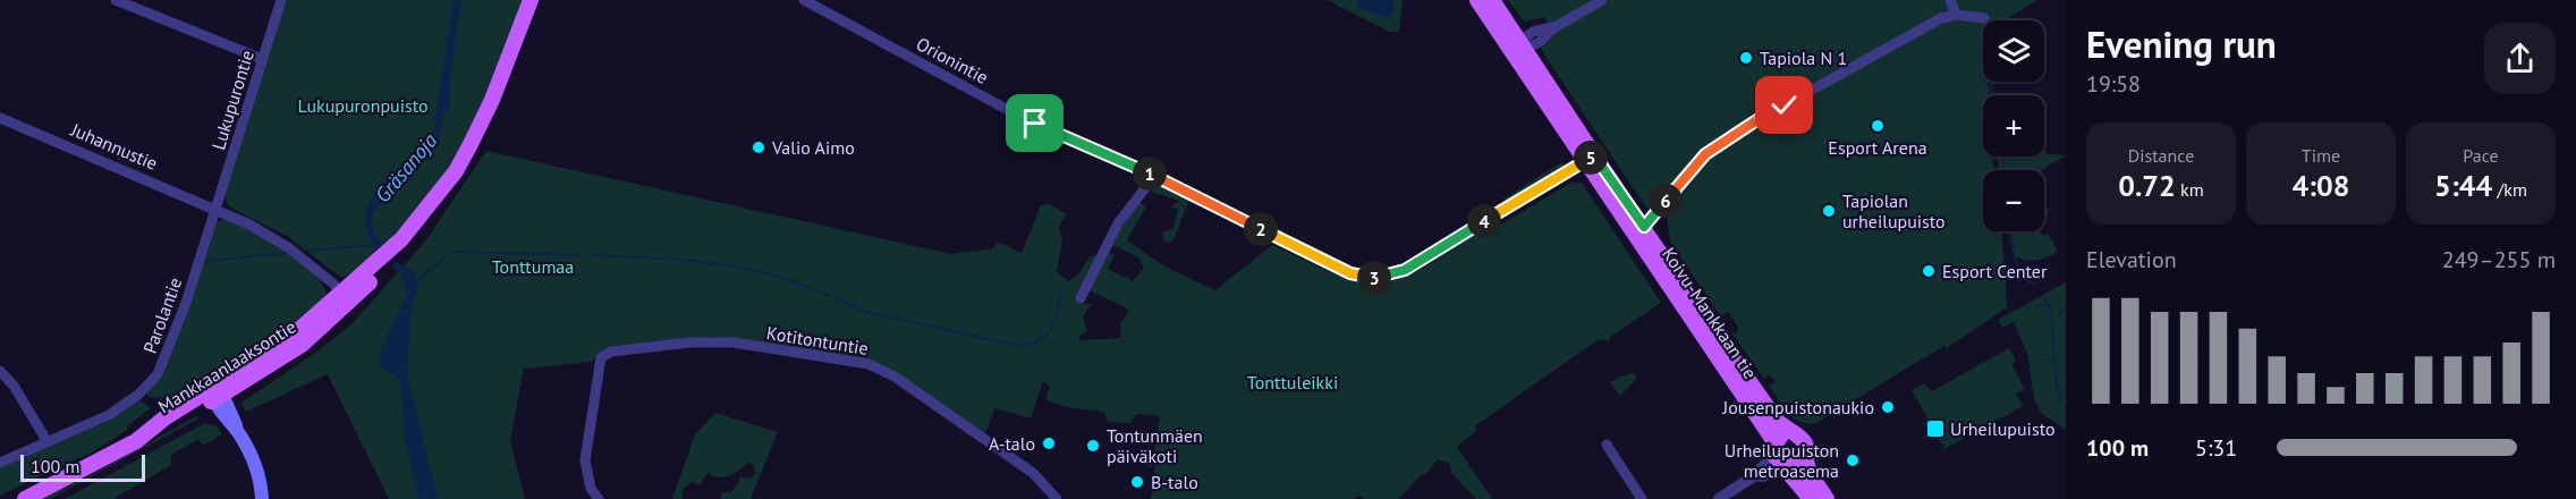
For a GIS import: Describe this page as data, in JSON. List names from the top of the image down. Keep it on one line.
{"streets":{"main road":["Koivu-Mankkaan tie","Mankkaanlaaksontie"],"street":["Orionintie","Lukupurontie","Juhannustie","Parolantie","Kotitontuntie"]},"crossings":[["Orionintie","Koivu-Mankkaan tie"],["Lukupurontie","Juhannustie"],["Lukupurontie","Parolantie"],["Juhannustie","Parolantie"],["Juhannustie","Mankkaanlaaksontie"]],"water":["Gräsanoja"],"parks":["Lukupuronpuisto","Tonttumaa","Tonttuleikki"],"places":{"other":["Tapiola N 1","Esport Arena","Valio Aimo","Tapiolan urheilupuisto","Esport Center","Jousenpuistonaukio","A-talo","Tontunmäen päiväkoti","Urheilupuiston metroasema","B-talo"],"transit":["Urheilupuisto"]},"scale_bar":"100 m","page":{"heading":["Evening run","19:58"],"map_buttons":["+","−"],"stats":[["Distance","0.72 km"],["Time","4:08"],["Pace","5:44 /km"]],"pins":["5","1","6","4","2","3"],"chart":["Elevation","249–255 m"],"list":[{"name":"100 m","note":"5:31"}],"scale":"100 m"}}
